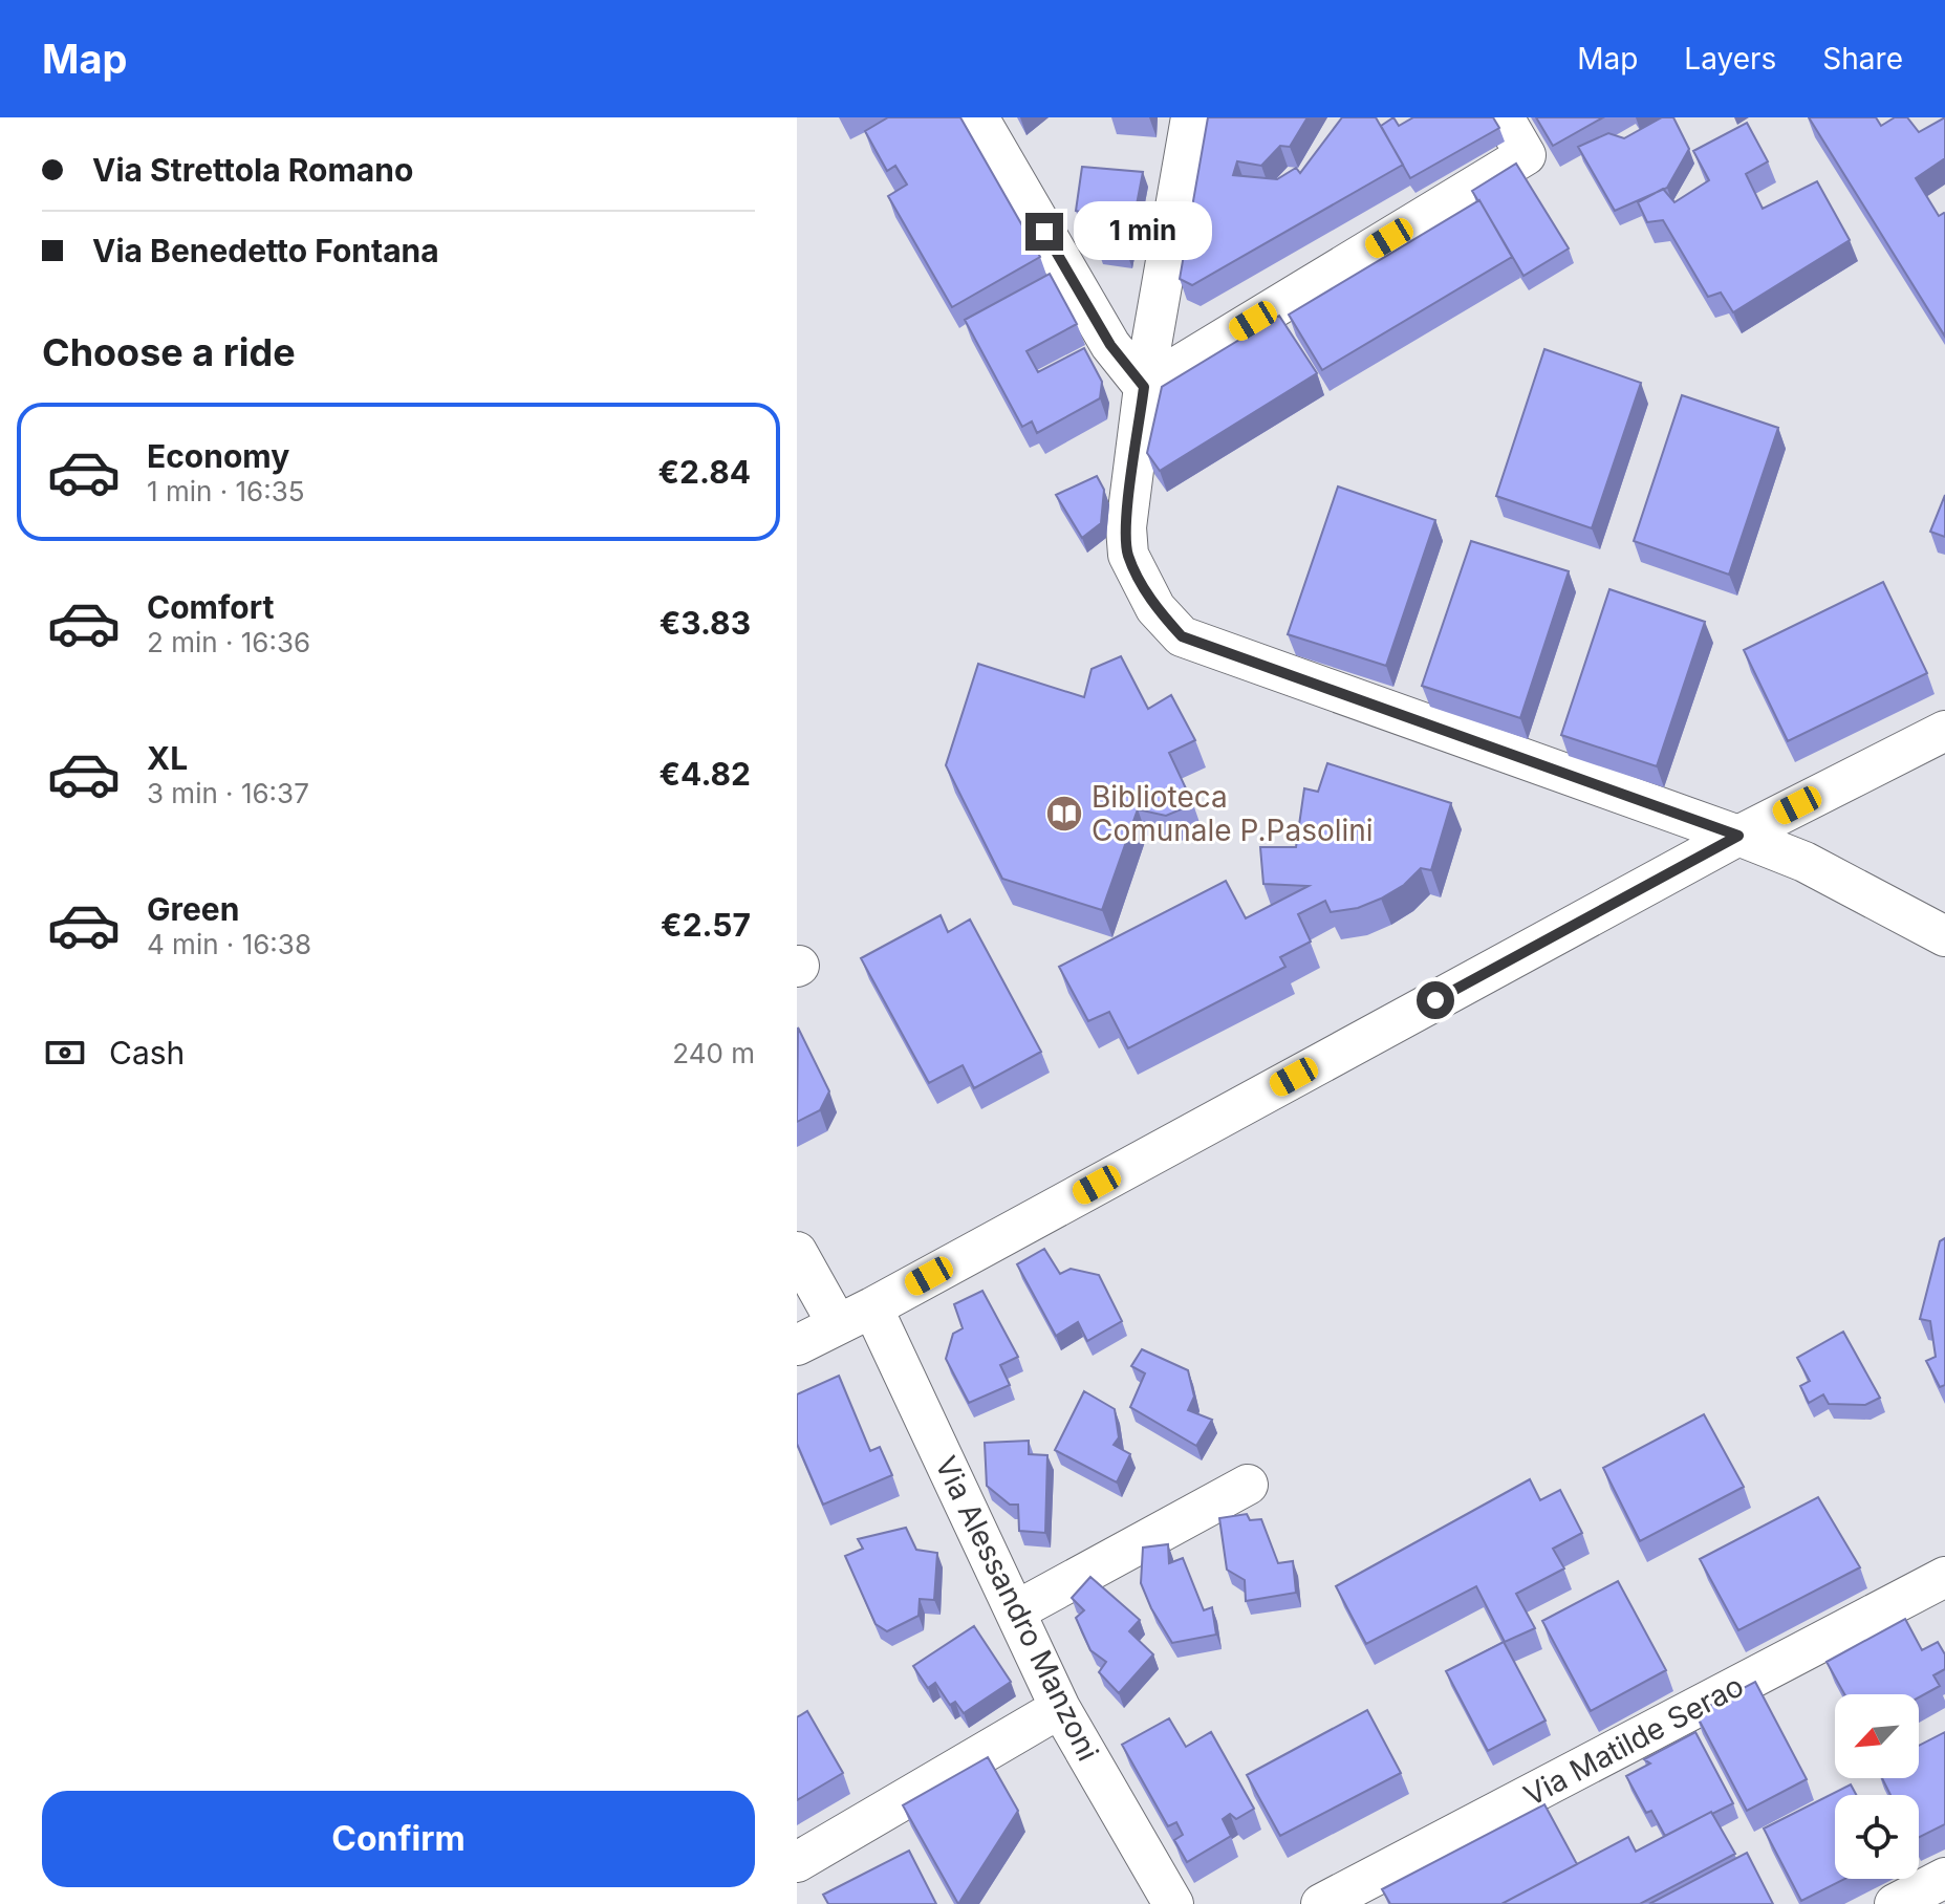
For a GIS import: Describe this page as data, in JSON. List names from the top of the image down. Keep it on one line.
{"streets":{"street":["Via Alessandro Manzoni","Via Matilde Serao"]},"places":{"library":["Biblioteca Comunale P.Pasolini"]},"north":"bottom left","page":{"header":"Map","nav":["Map","Layers","Share"],"banner":["Via Strettola Romano","Via Benedetto Fontana"],"bubble":"1 min","heading":"Choose a ride","list":[{"name":"Economy","note":"1 min · 16:35","value":"€2.84"},{"name":"Comfort","note":"2 min · 16:36","value":"€3.83"},{"name":"XL","note":"3 min · 16:37","value":"€4.82"},{"name":"Green","note":"4 min · 16:38","value":"€2.57"}],"pay":["Cash","240 m"],"buttons":"Confirm"}}
